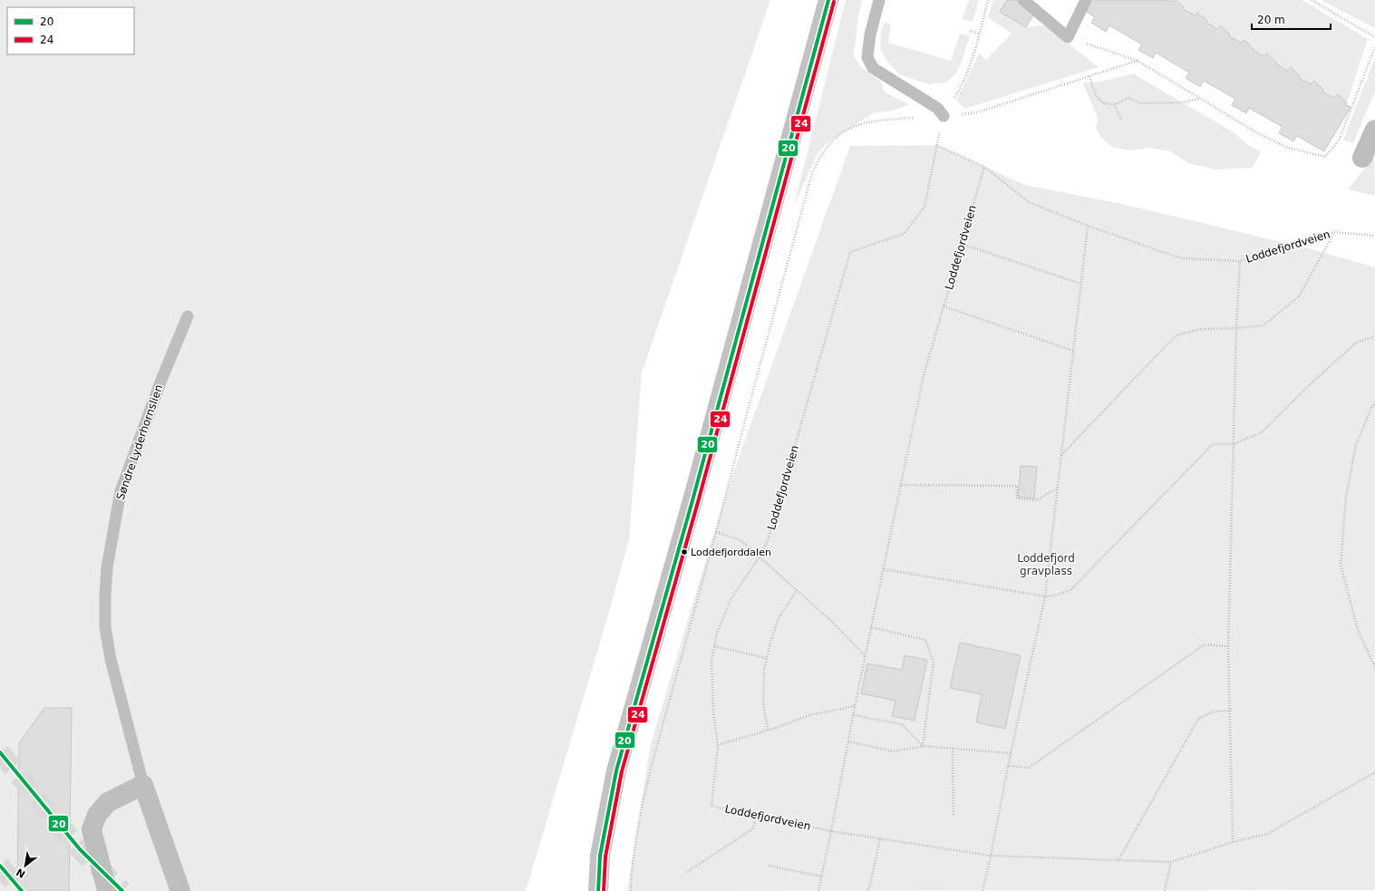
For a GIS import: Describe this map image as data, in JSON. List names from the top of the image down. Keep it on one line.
{"streets":{"street":["Søndre Lyderhornslien"],"path":["Loddefjordveien"]},"parks":["Loddefjord gravplass"],"places":["Loddefjorddalen"],"lines":["transit line 20","transit line 24"],"legend":["20","24"],"scale_bar":"20 m","north":"bottom left"}
